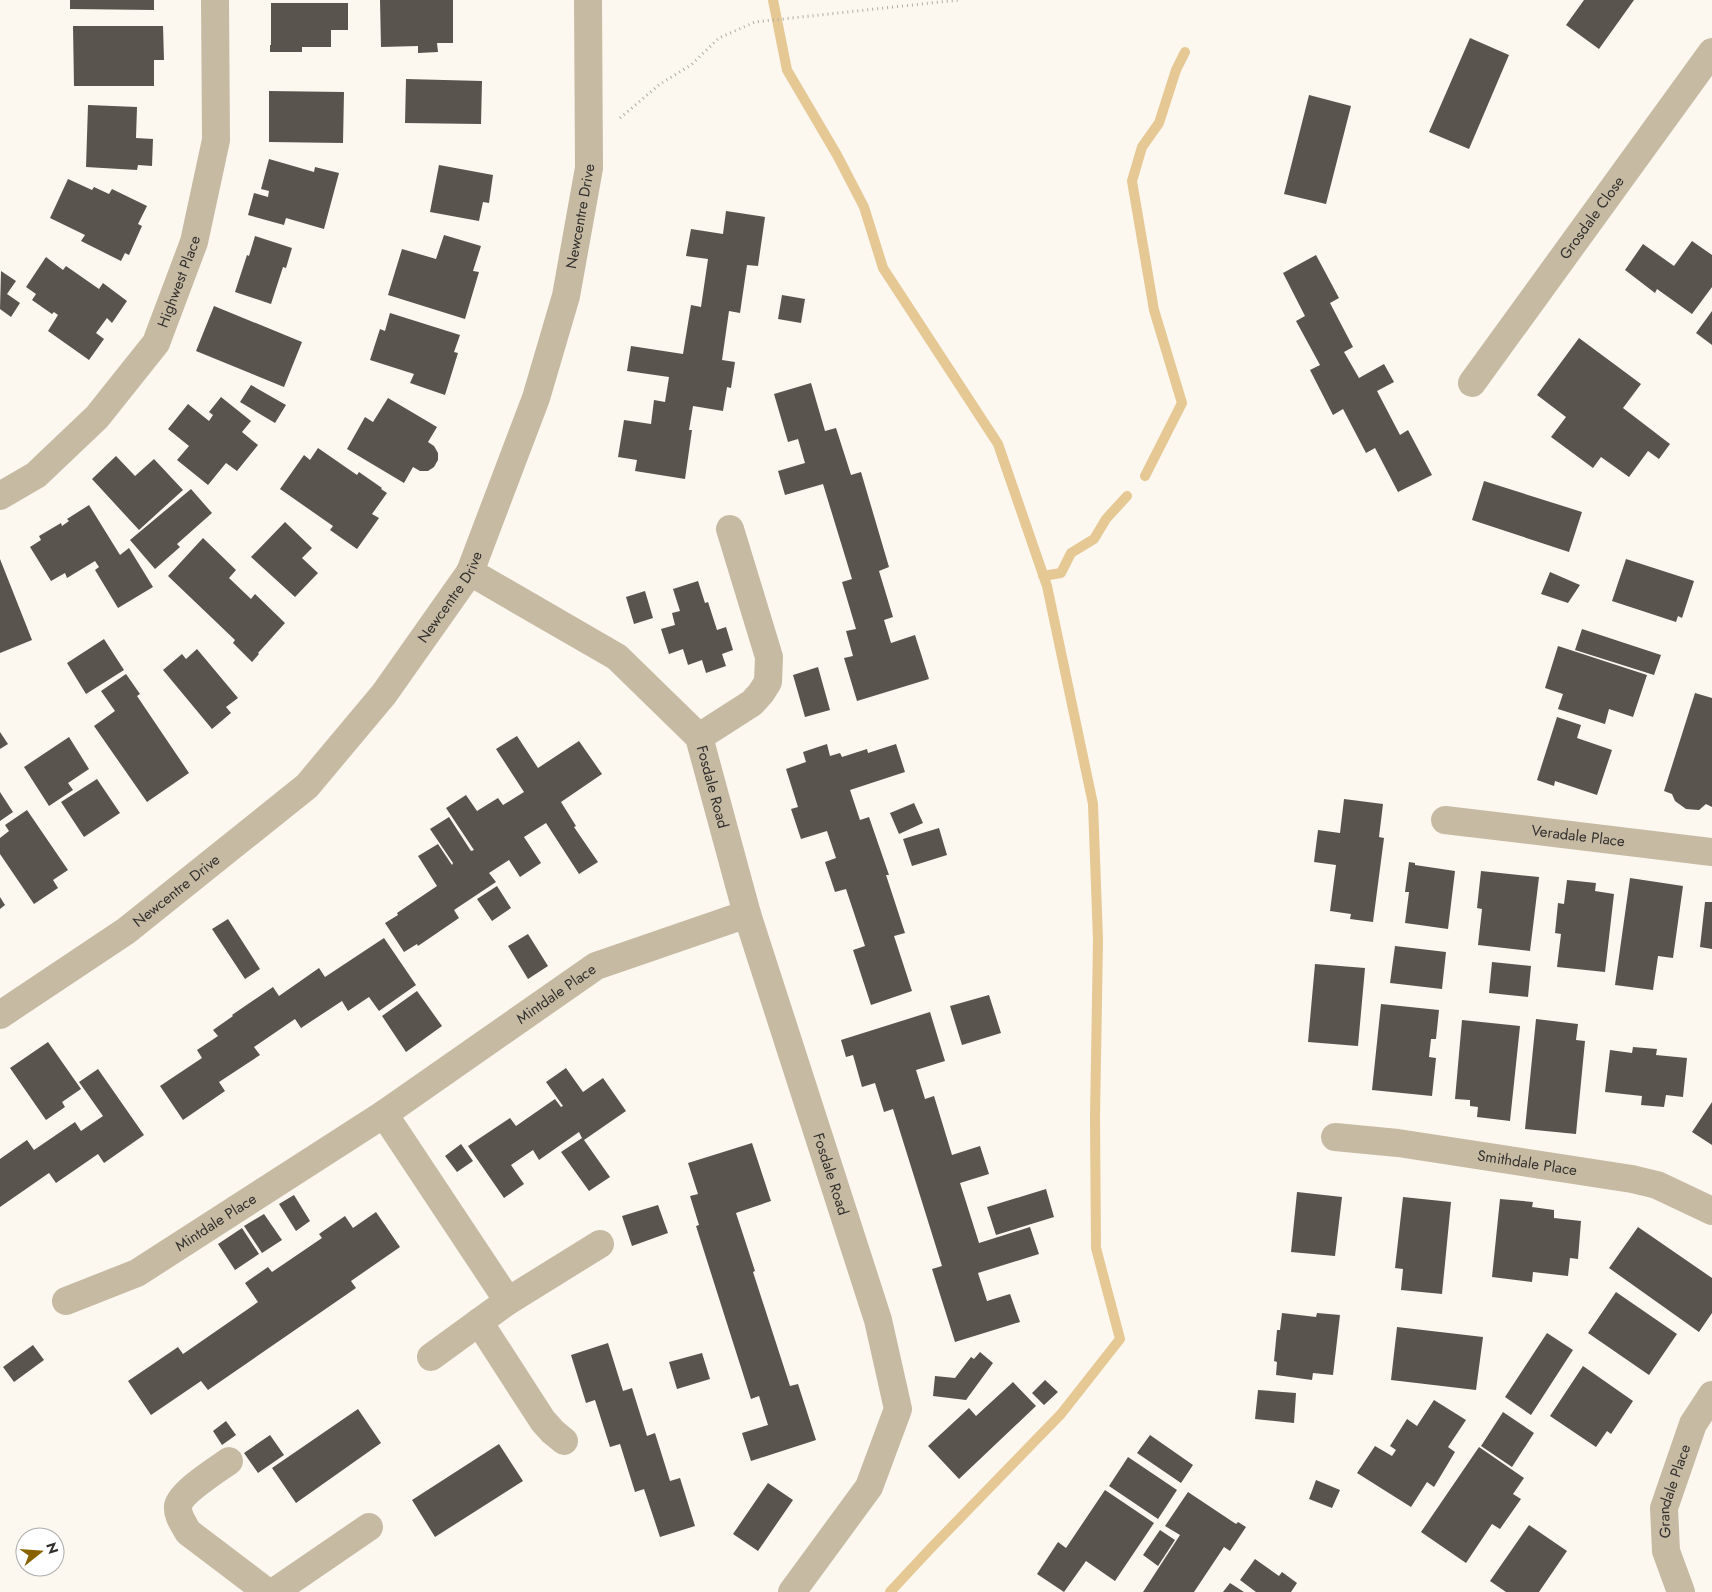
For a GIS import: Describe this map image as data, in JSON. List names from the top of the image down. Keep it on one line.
{"streets":{"street":["Newcentre Drive","Grosdale Close","Highwest Place","Fosdale Road","Veradale Place","Mintdale Place","Smithdale Place","Grandale Place"]},"crossings":[["Newcentre Drive","Fosdale Road"],["Fosdale Road","Mintdale Place"]],"north":"right"}
